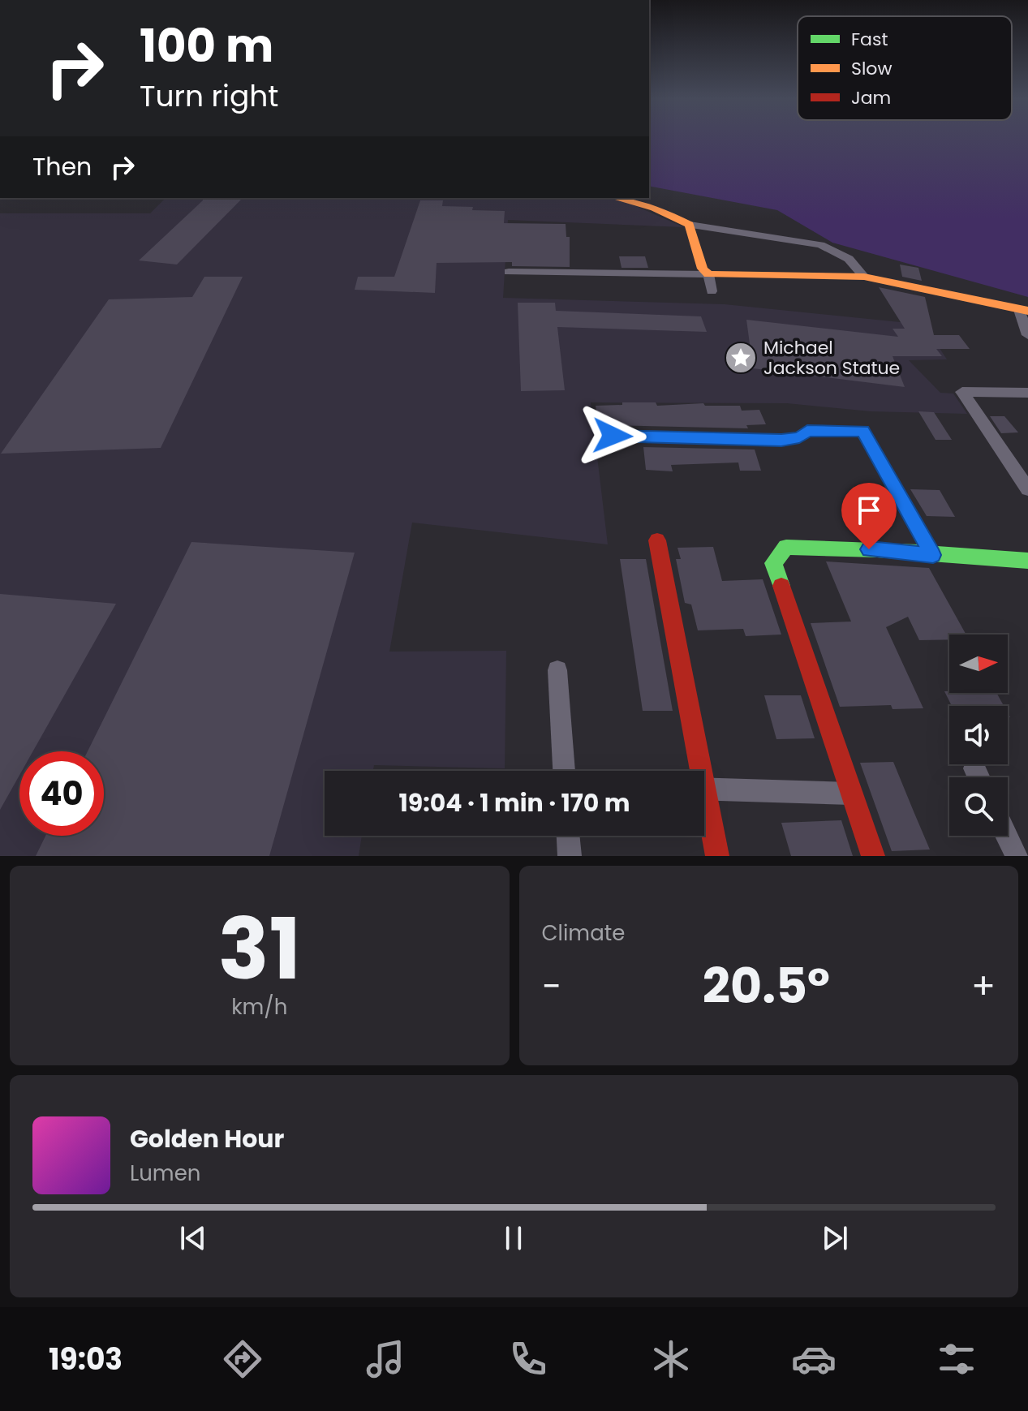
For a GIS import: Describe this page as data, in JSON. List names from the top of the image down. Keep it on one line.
{"places":{"place":["Michael Jackson Statue"]},"legend":["Fast","Slow","Jam"],"north":"right","page":{"turn":["100 m","Turn right"],"then":"Then","limit":"40","trip":"19:04 · 1 min · 170 m","tile":[["31","km/h"],"Climate"],"heat":["−","20.5°","+"],"song":["Golden Hour","Lumen"],"tabs":"19:03"}}
